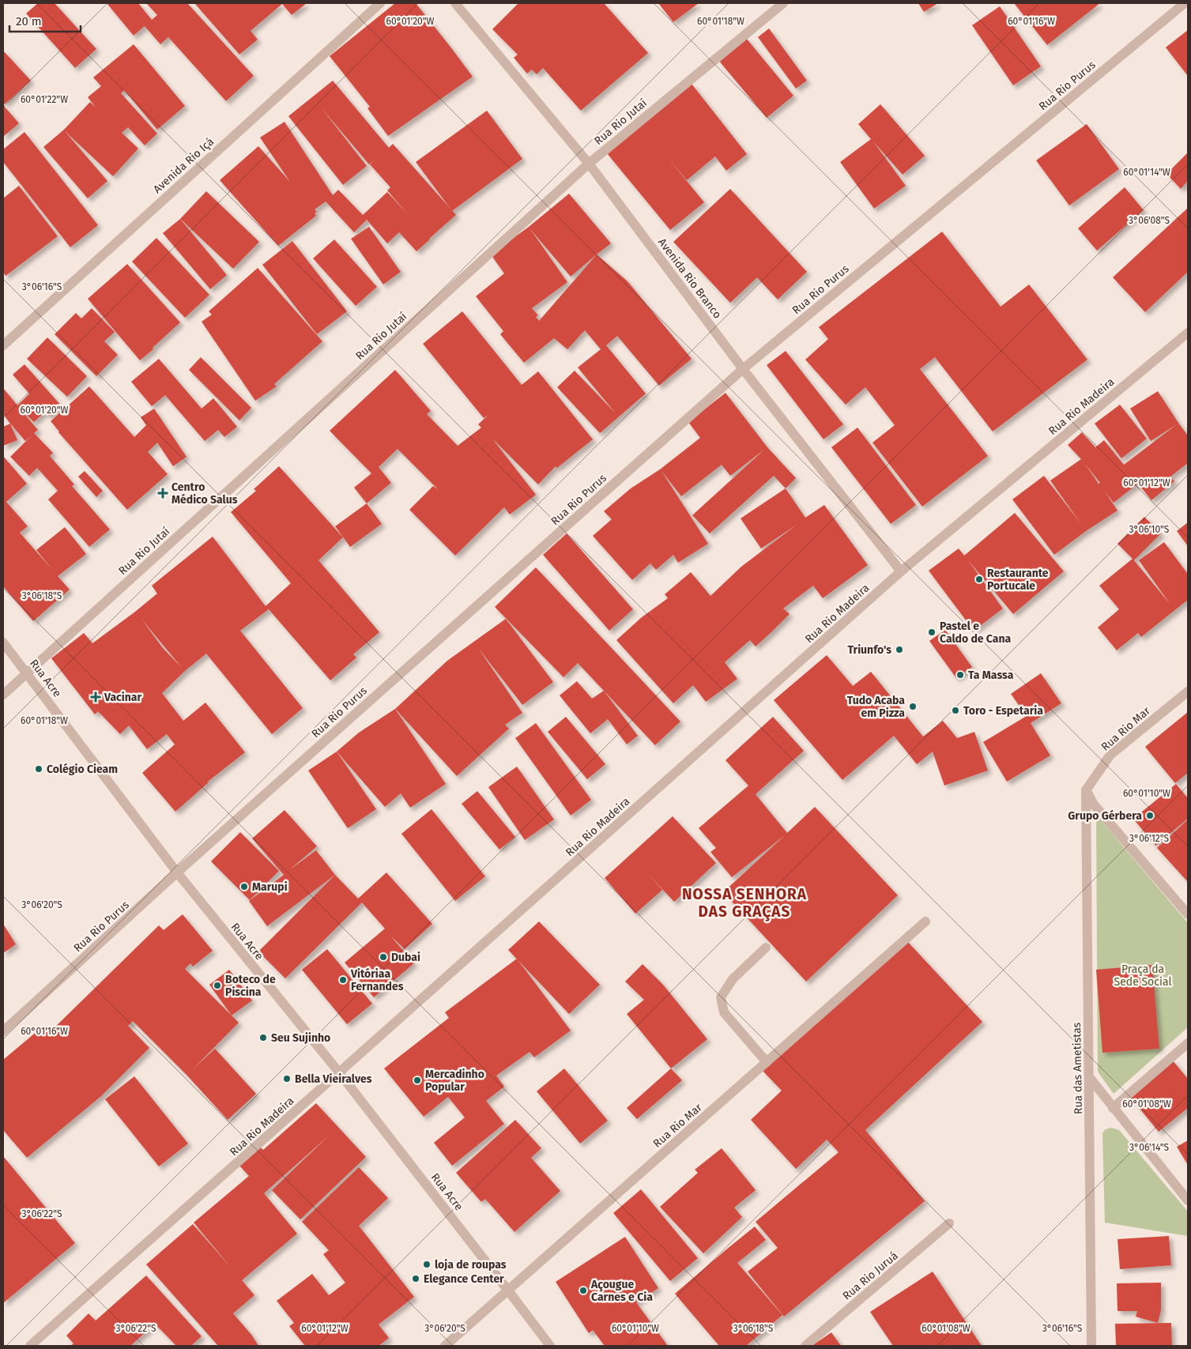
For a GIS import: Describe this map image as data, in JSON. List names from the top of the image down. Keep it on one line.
{"streets":{"street":["Rua Rio Purus","Rua Rio Jutaí","Avenida Rio Içá","Avenida Rio Branco","Rua Rio Madeira","Rua Acre","Rua Rio Mar","Rua das Ametistas","Rua Rio Juruá"]},"crossings":[["Rua Rio Purus","Avenida Rio Branco"],["Rua Rio Purus","Rua Acre"],["Rua Rio Jutaí","Avenida Rio Branco"],["Rua Rio Jutaí","Rua Acre"],["Avenida Rio Branco","Rua Rio Madeira"],["Rua Rio Madeira","Rua Acre"],["Rua Acre","Rua Rio Mar"],["Rua Rio Mar","Rua das Ametistas"]],"districts":["NOSSA SENHORA DAS GRAÇAS"],"parks":["Praça da Sede Social"],"places":{"health":["Centro Médico Salus","Vacinar"],"other":["Restaurante Portucale","Pastel e Caldo de Cana","Triunfo's","Ta Massa","Tudo Acaba em Pizza","Toro - Espetaria","Colégio Cieam","Grupo Gérbera","Marupi","Dubai","Vitóriaa Fernandes","Boteco de Piscina","Seu Sujinho","Bella Vieiralves","Mercadinho Popular","loja de roupas","Elegance Center","Açougue Carnes e Cia"]},"scale_bar":"20 m","coordinates":["60°01'20\"W","60°01'18\"W","60°01'16\"W","60°01'22\"W","60°01'14\"W","3°06'08\"S","3°06'16\"S","60°01'12\"W","3°06'10\"S","3°06'18\"S","60°01'10\"W","3°06'12\"S","3°06'20\"S","60°01'08\"W","3°06'14\"S","3°06'22\"S"]}
